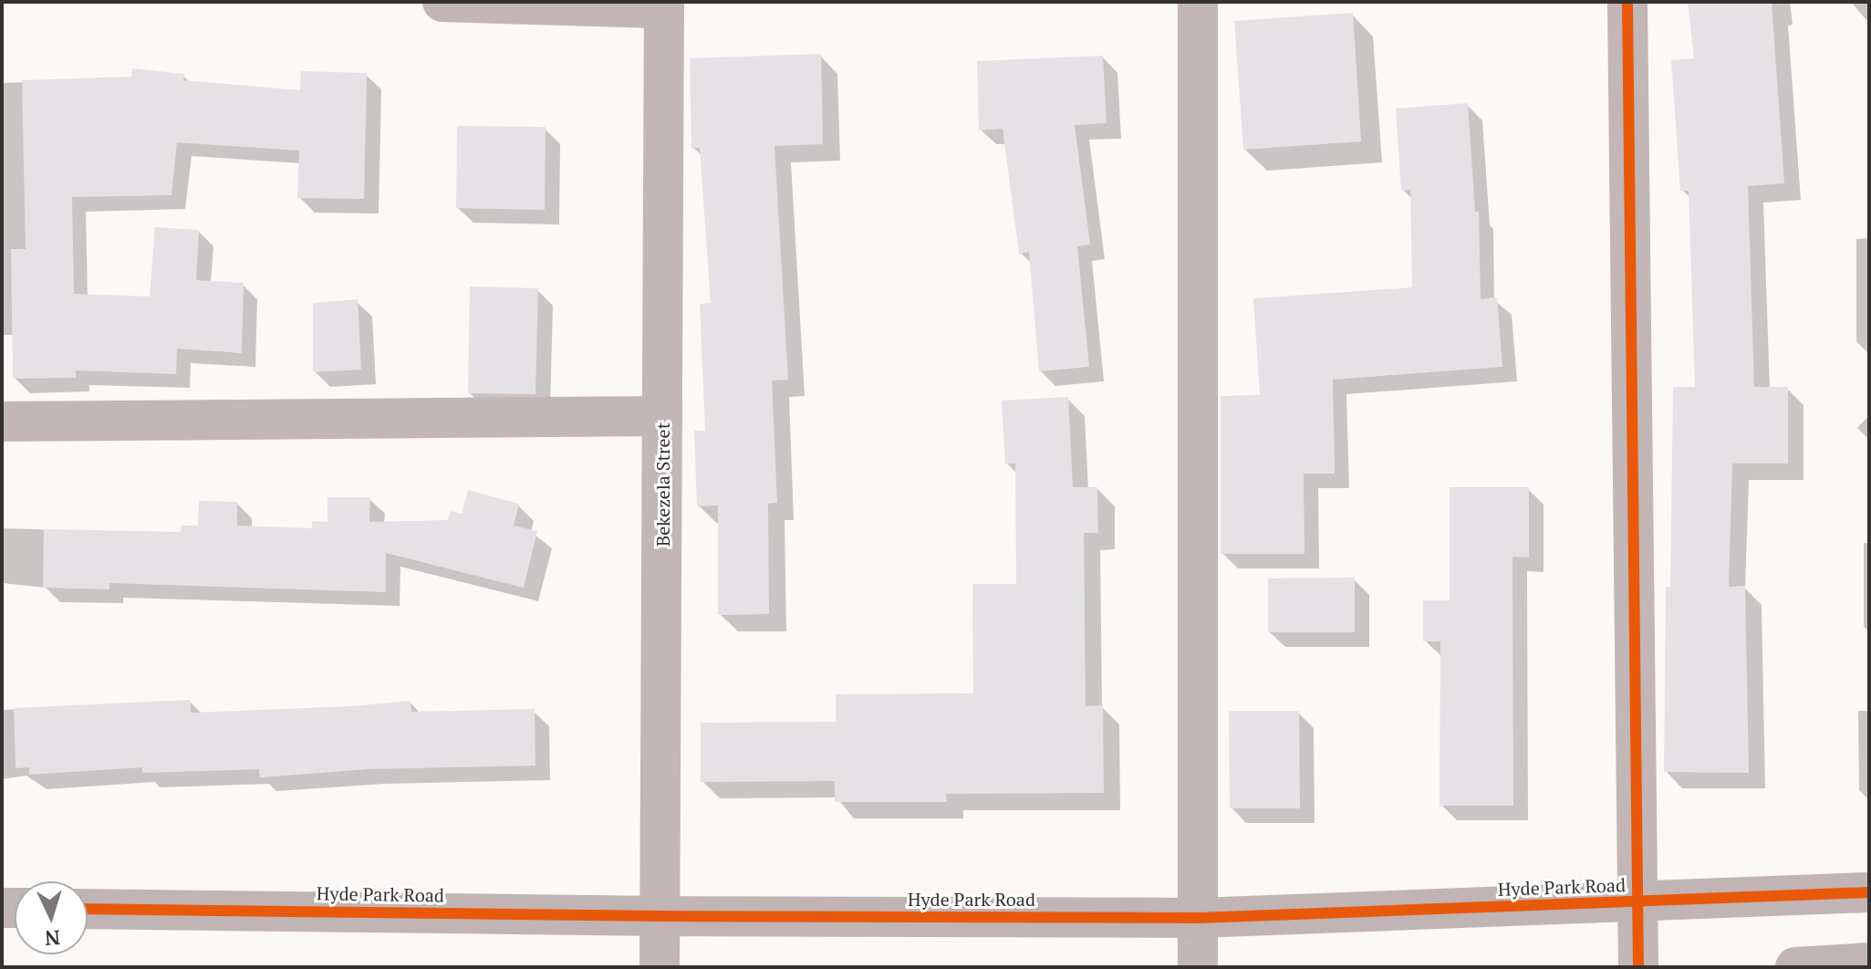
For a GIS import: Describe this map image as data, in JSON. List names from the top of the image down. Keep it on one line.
{"streets":{"street":["Bekezela Street","Hyde Park Road"]},"crossings":[["Bekezela Street","Hyde Park Road"]],"north":"bottom"}
